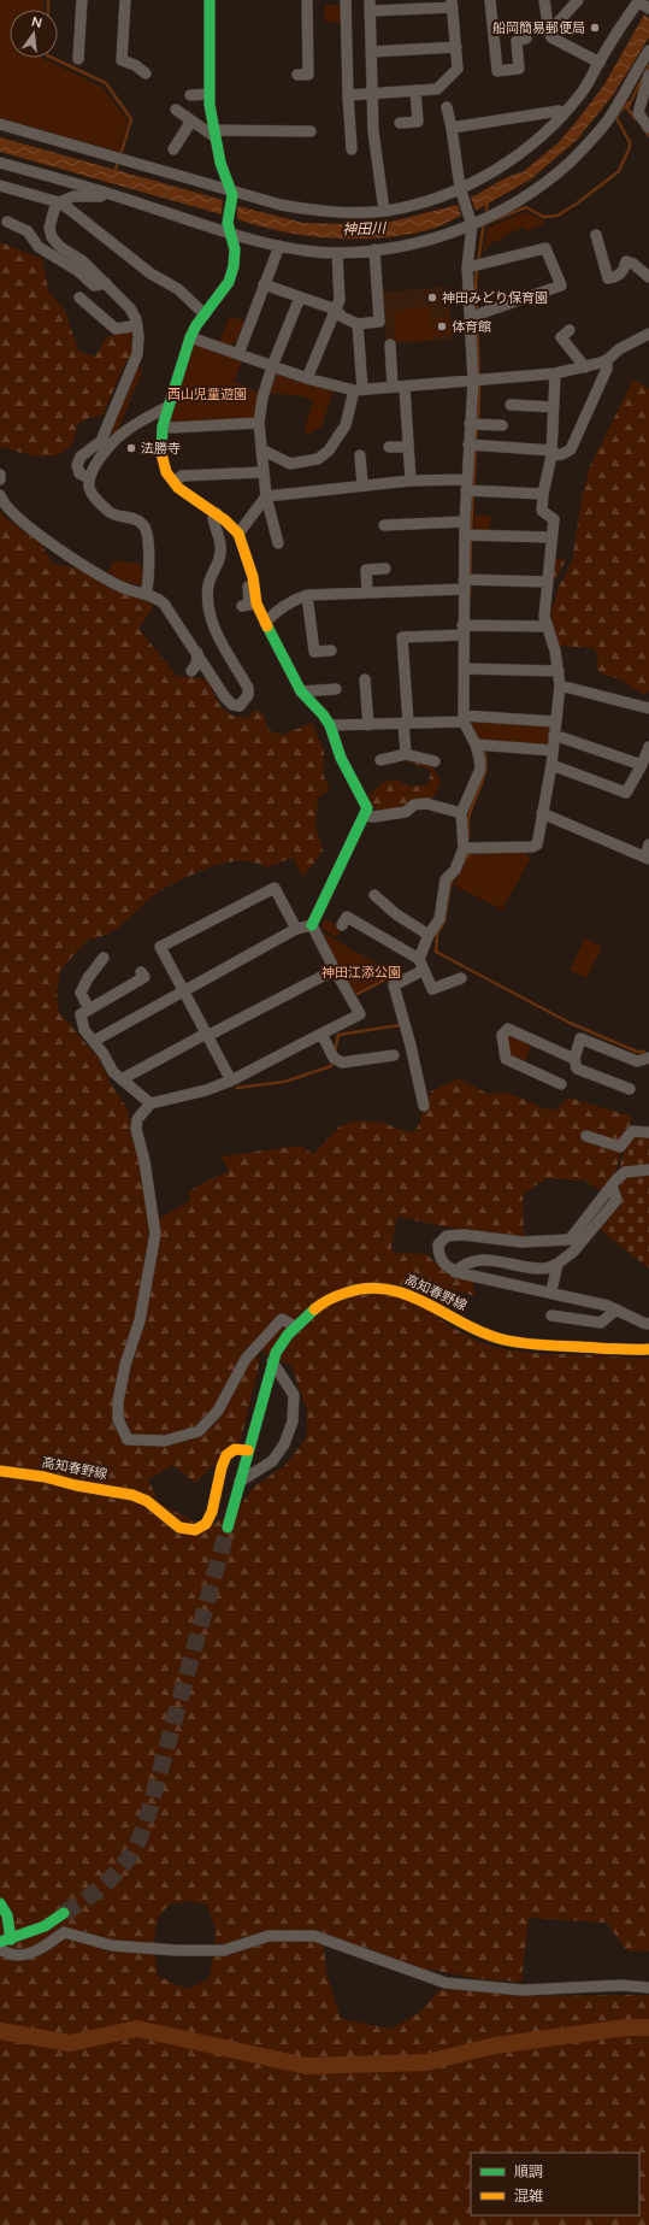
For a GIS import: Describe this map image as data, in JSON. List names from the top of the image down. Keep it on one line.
{"streets":{"street":["高知春野線"]},"water":["神田川"],"parks":["西山児童遊園","神田江添公園"],"places":["船岡簡易郵便局","神田みどり保育園","体育館","法勝寺"],"legend":["順調","混雑"],"north":"top"}
